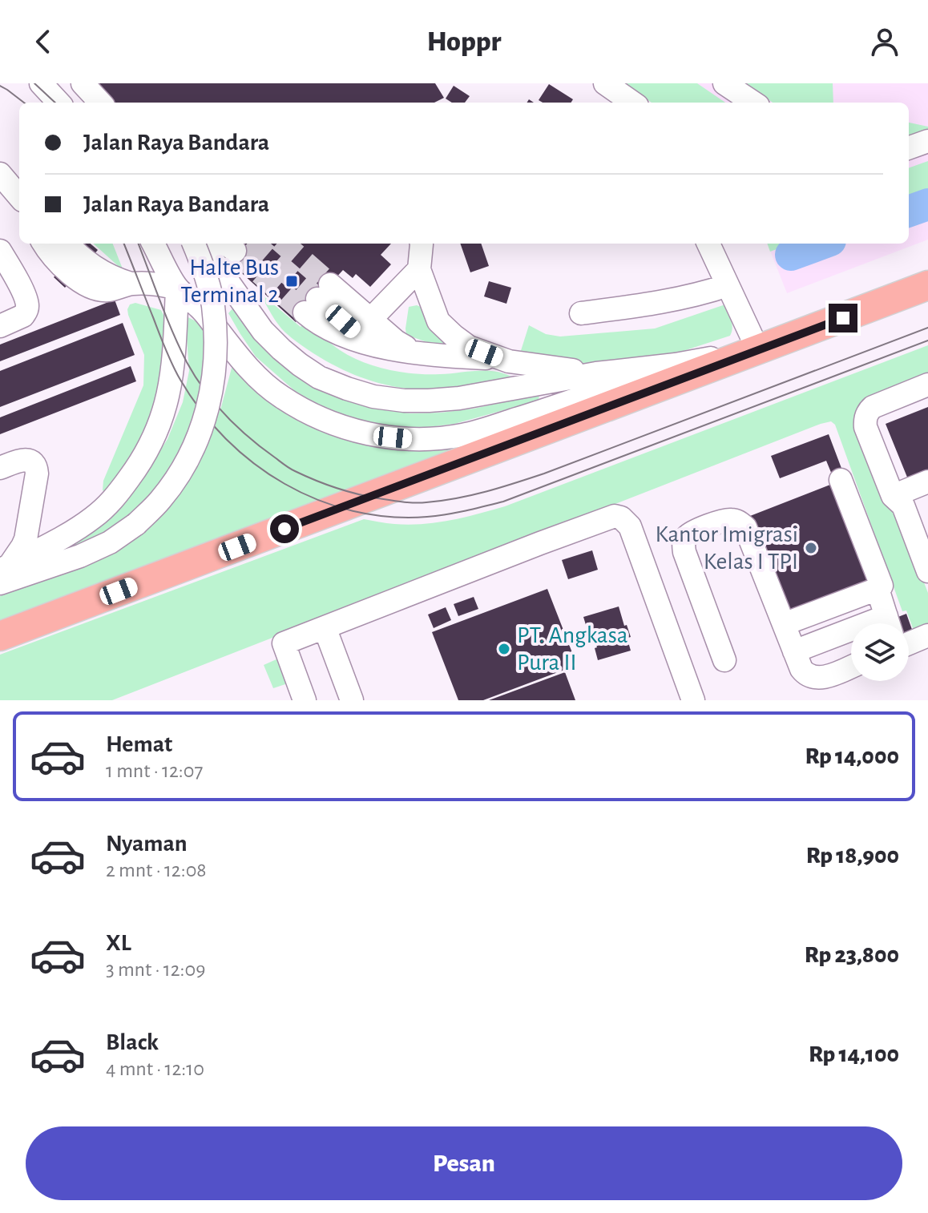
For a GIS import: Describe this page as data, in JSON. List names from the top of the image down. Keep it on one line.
{"places":{"transit":["Halte Bus Terminal 2"],"other":["Kantor Imigrasi Kelas I TPI","PT. Angkasa Pura II"]},"page":{"header":"Hoppr","banner":["Jalan Raya Bandara","Jalan Raya Bandara"],"list":[{"name":"Hemat","note":"1 mnt · 12:07","value":"Rp 14,000"},{"name":"Nyaman","note":"2 mnt · 12:08","value":"Rp 18,900"},{"name":"XL","note":"3 mnt · 12:09","value":"Rp 23,800"},{"name":"Black","note":"4 mnt · 12:10","value":"Rp 14,100"}],"buttons":"Pesan"}}
